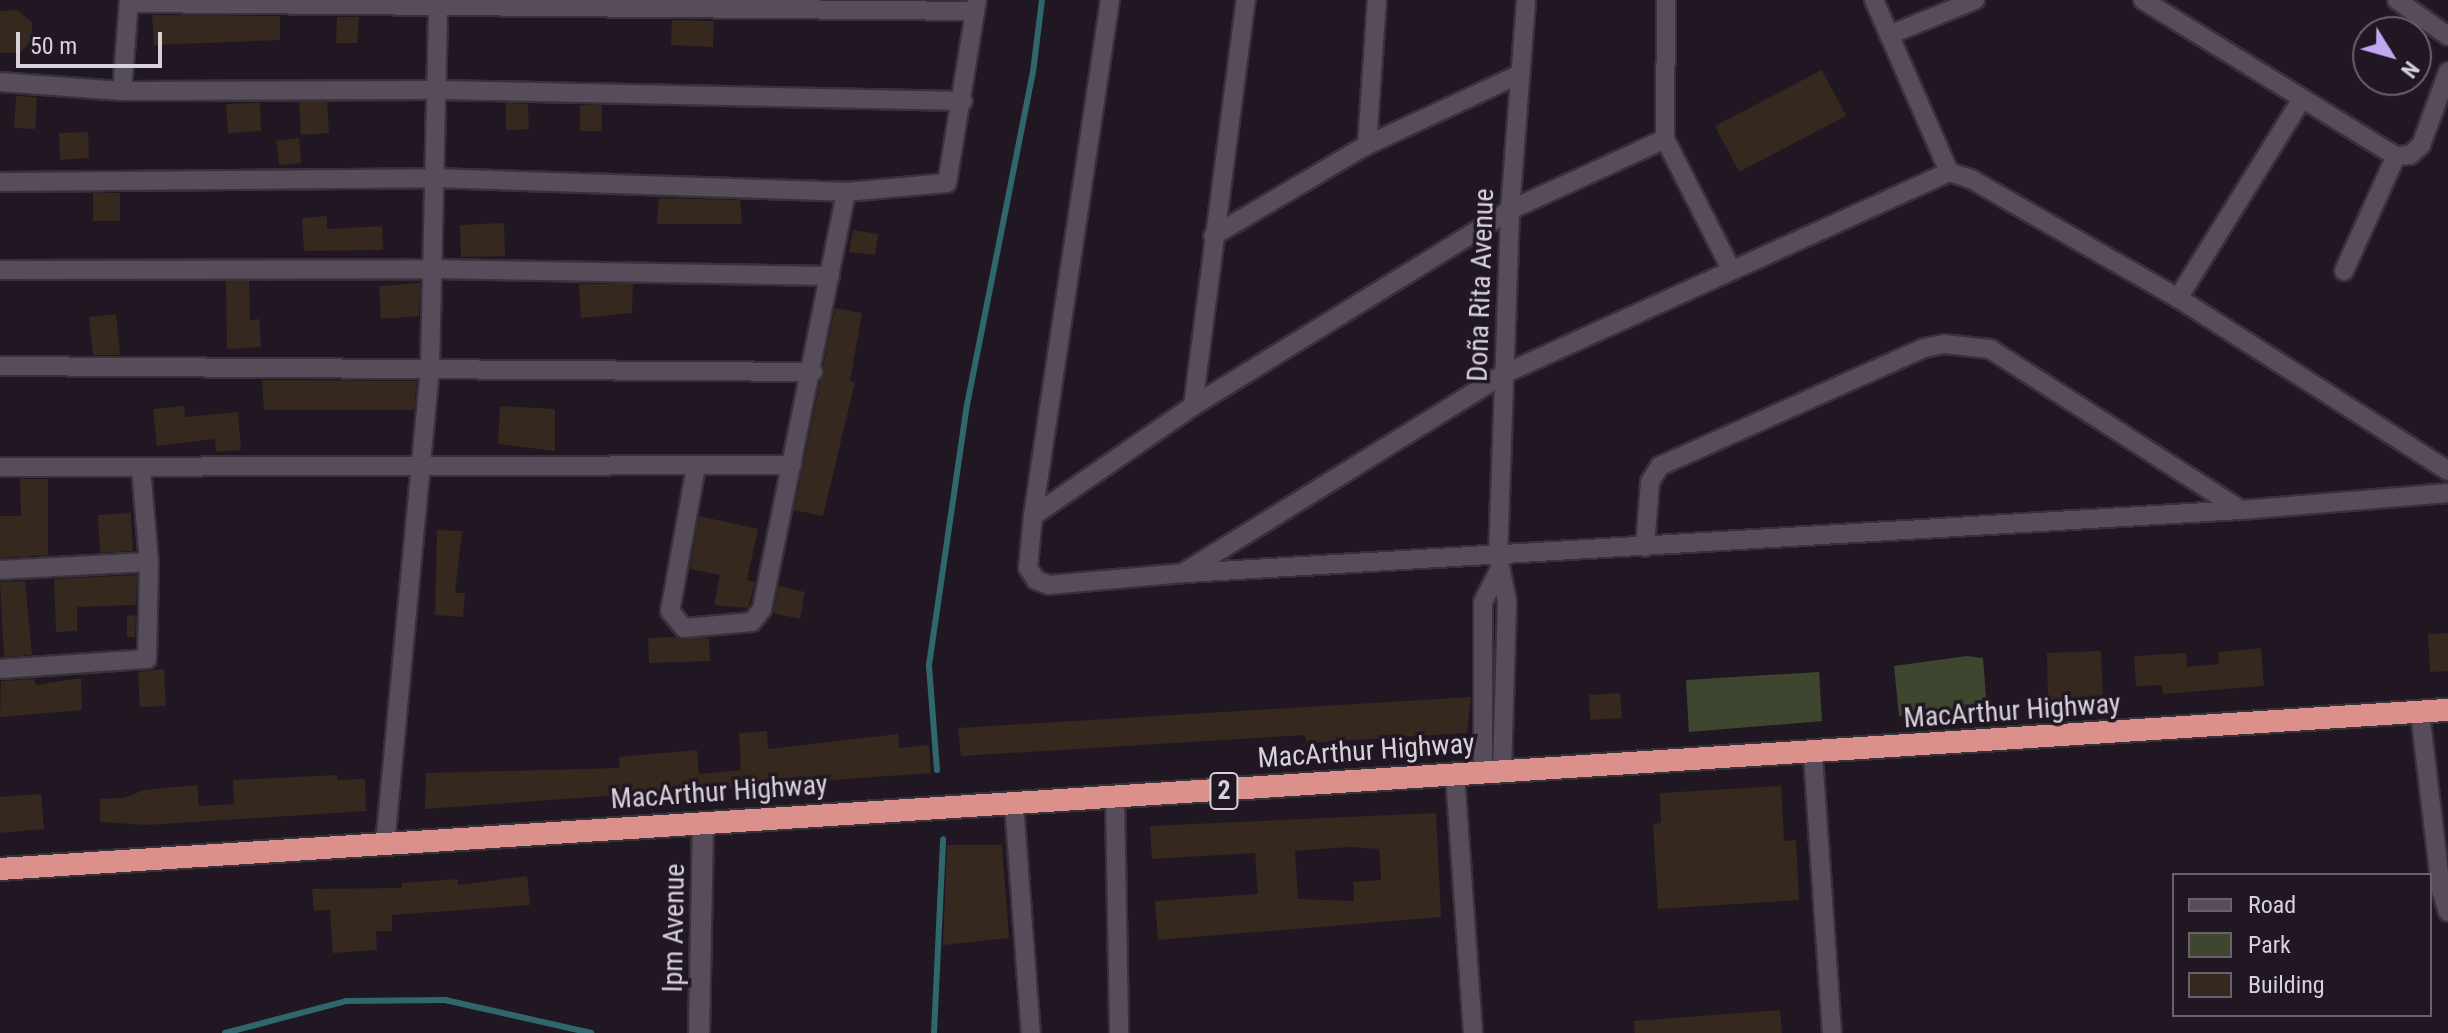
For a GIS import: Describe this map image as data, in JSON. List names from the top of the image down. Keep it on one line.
{"streets":{"highway":["MacArthur Highway","2"],"street":["Doña Rita Avenue","Ipm Avenue"]},"crossings":[["Doña Rita Avenue","MacArthur Highway"],["MacArthur Highway","Ipm Avenue"]],"legend":["Road","Park","Building"],"scale_bar":"50 m","north":"bottom right"}
